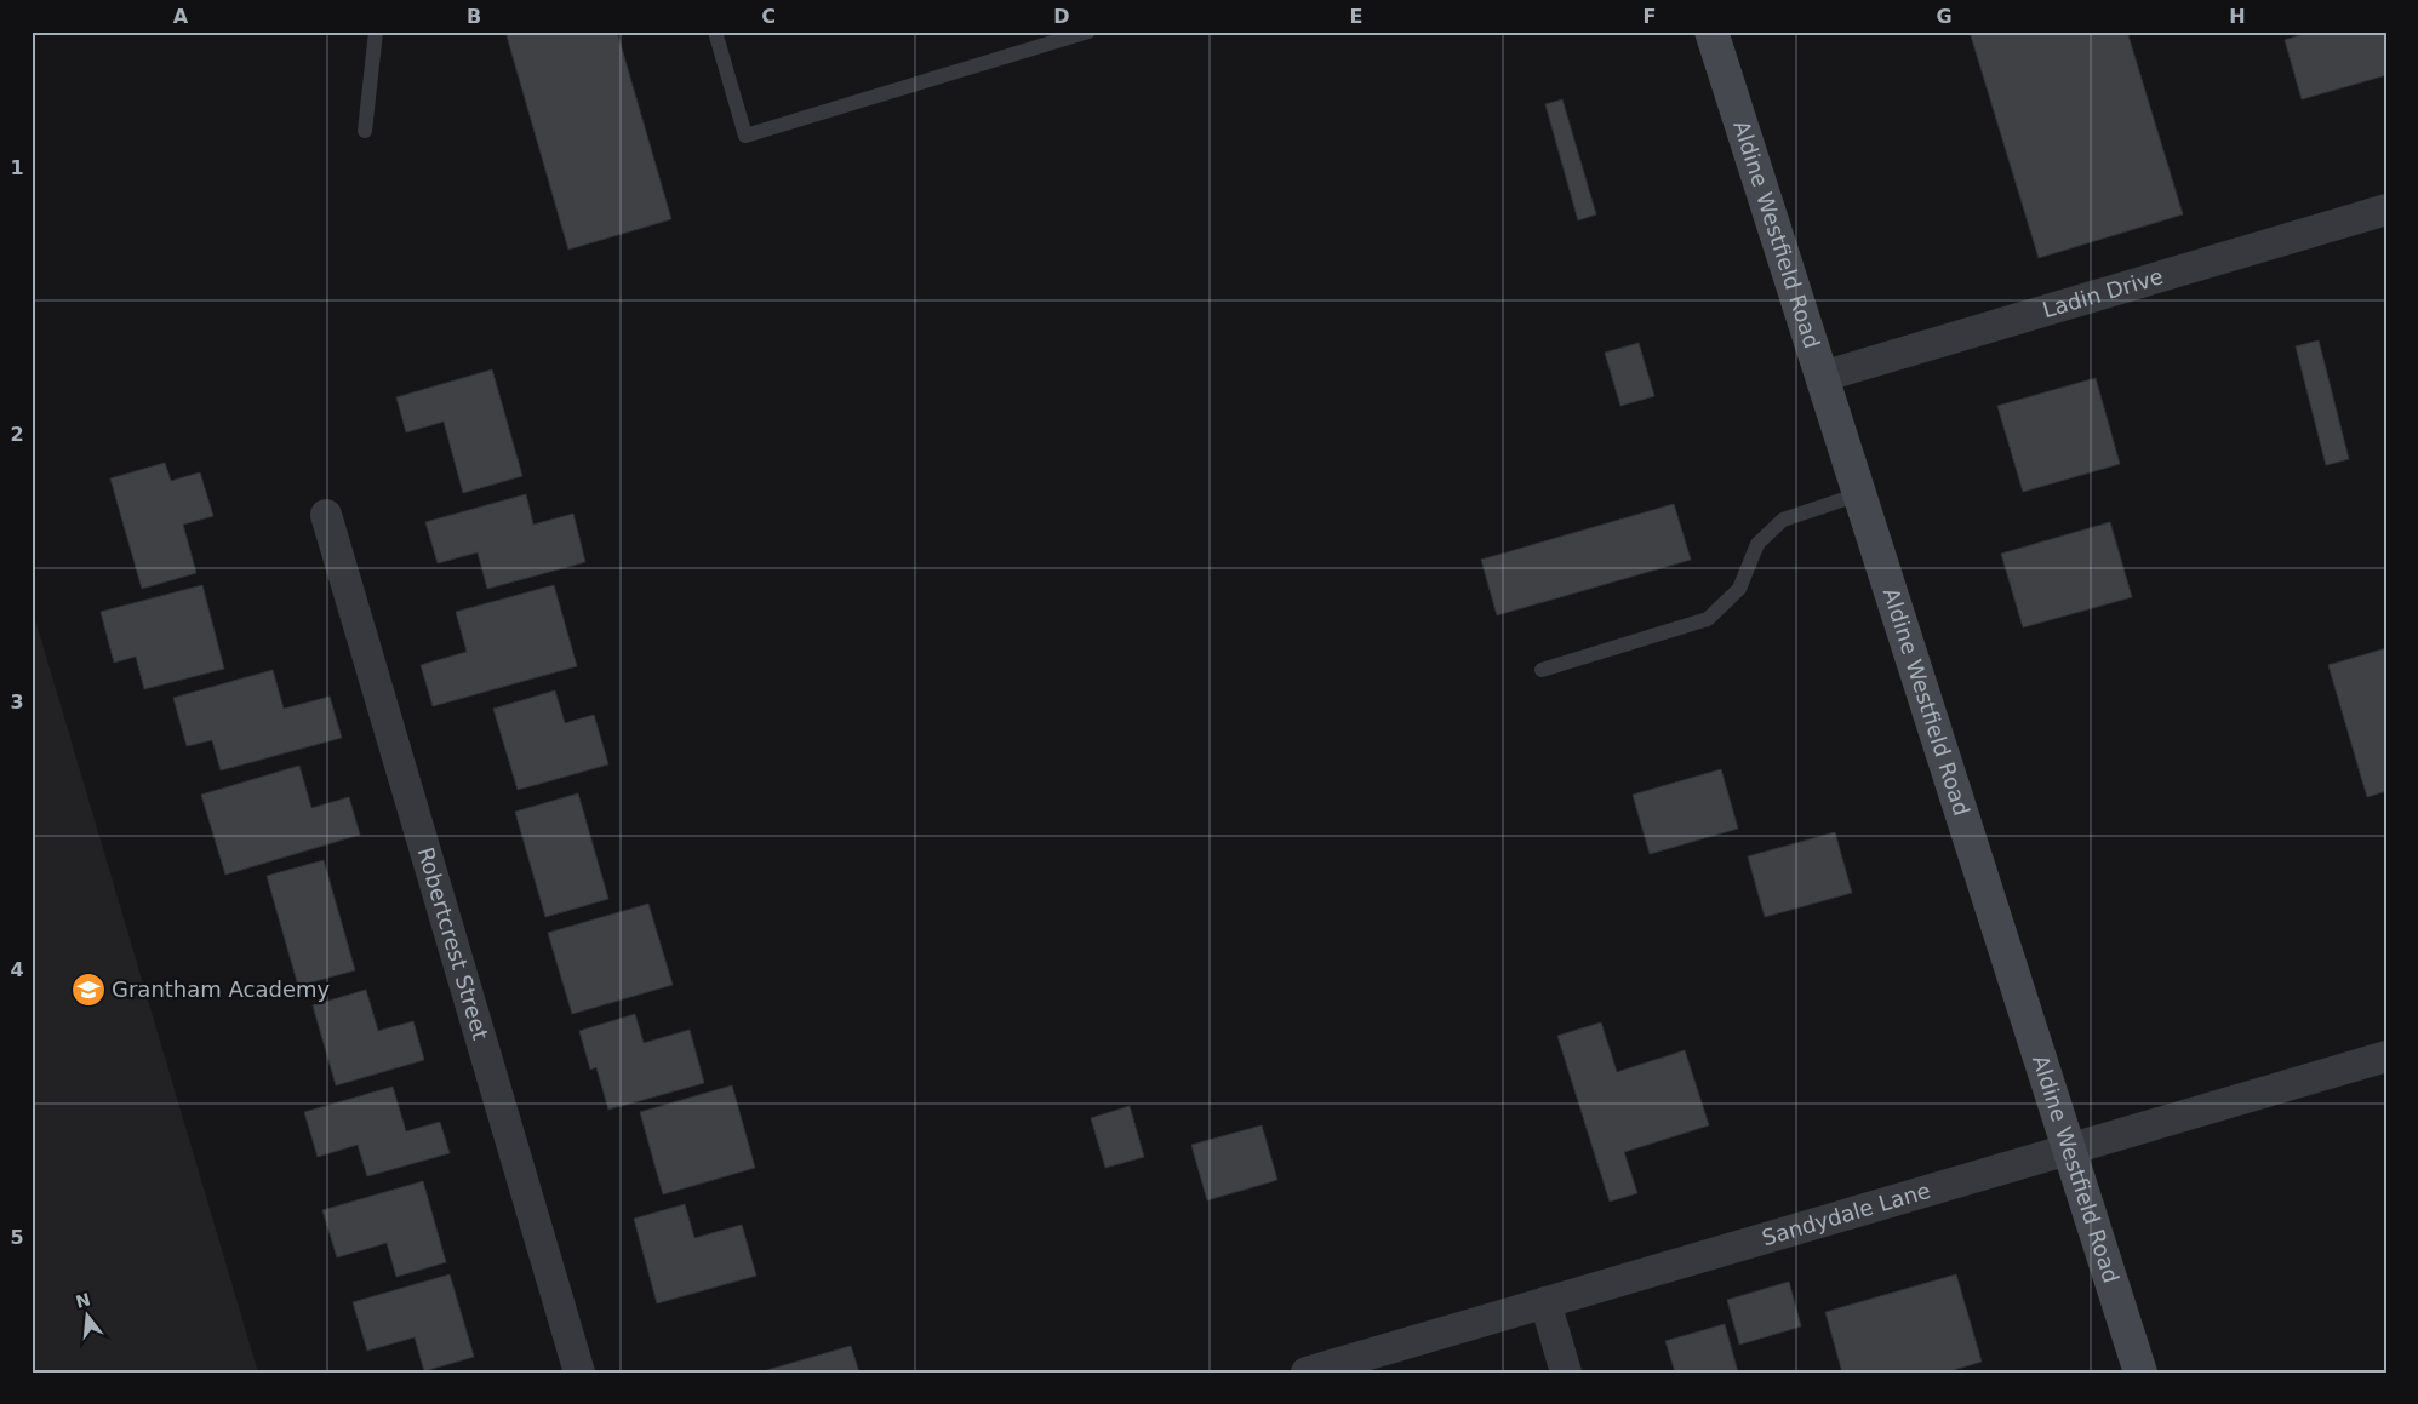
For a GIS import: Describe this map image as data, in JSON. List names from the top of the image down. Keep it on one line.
{"streets":{"main road":["Aldine Westfield Road"],"street":["Ladin Drive","Robertcrest Street","Sandydale Lane"]},"crossings":[["Aldine Westfield Road","Ladin Drive"],["Aldine Westfield Road","Sandydale Lane"]],"places":{"school or university":["Grantham Academy"]},"north":"top","grid":{"columns":["A","B","C","D","E","F","G","H"],"rows":["1","2","3","4","5"]}}
